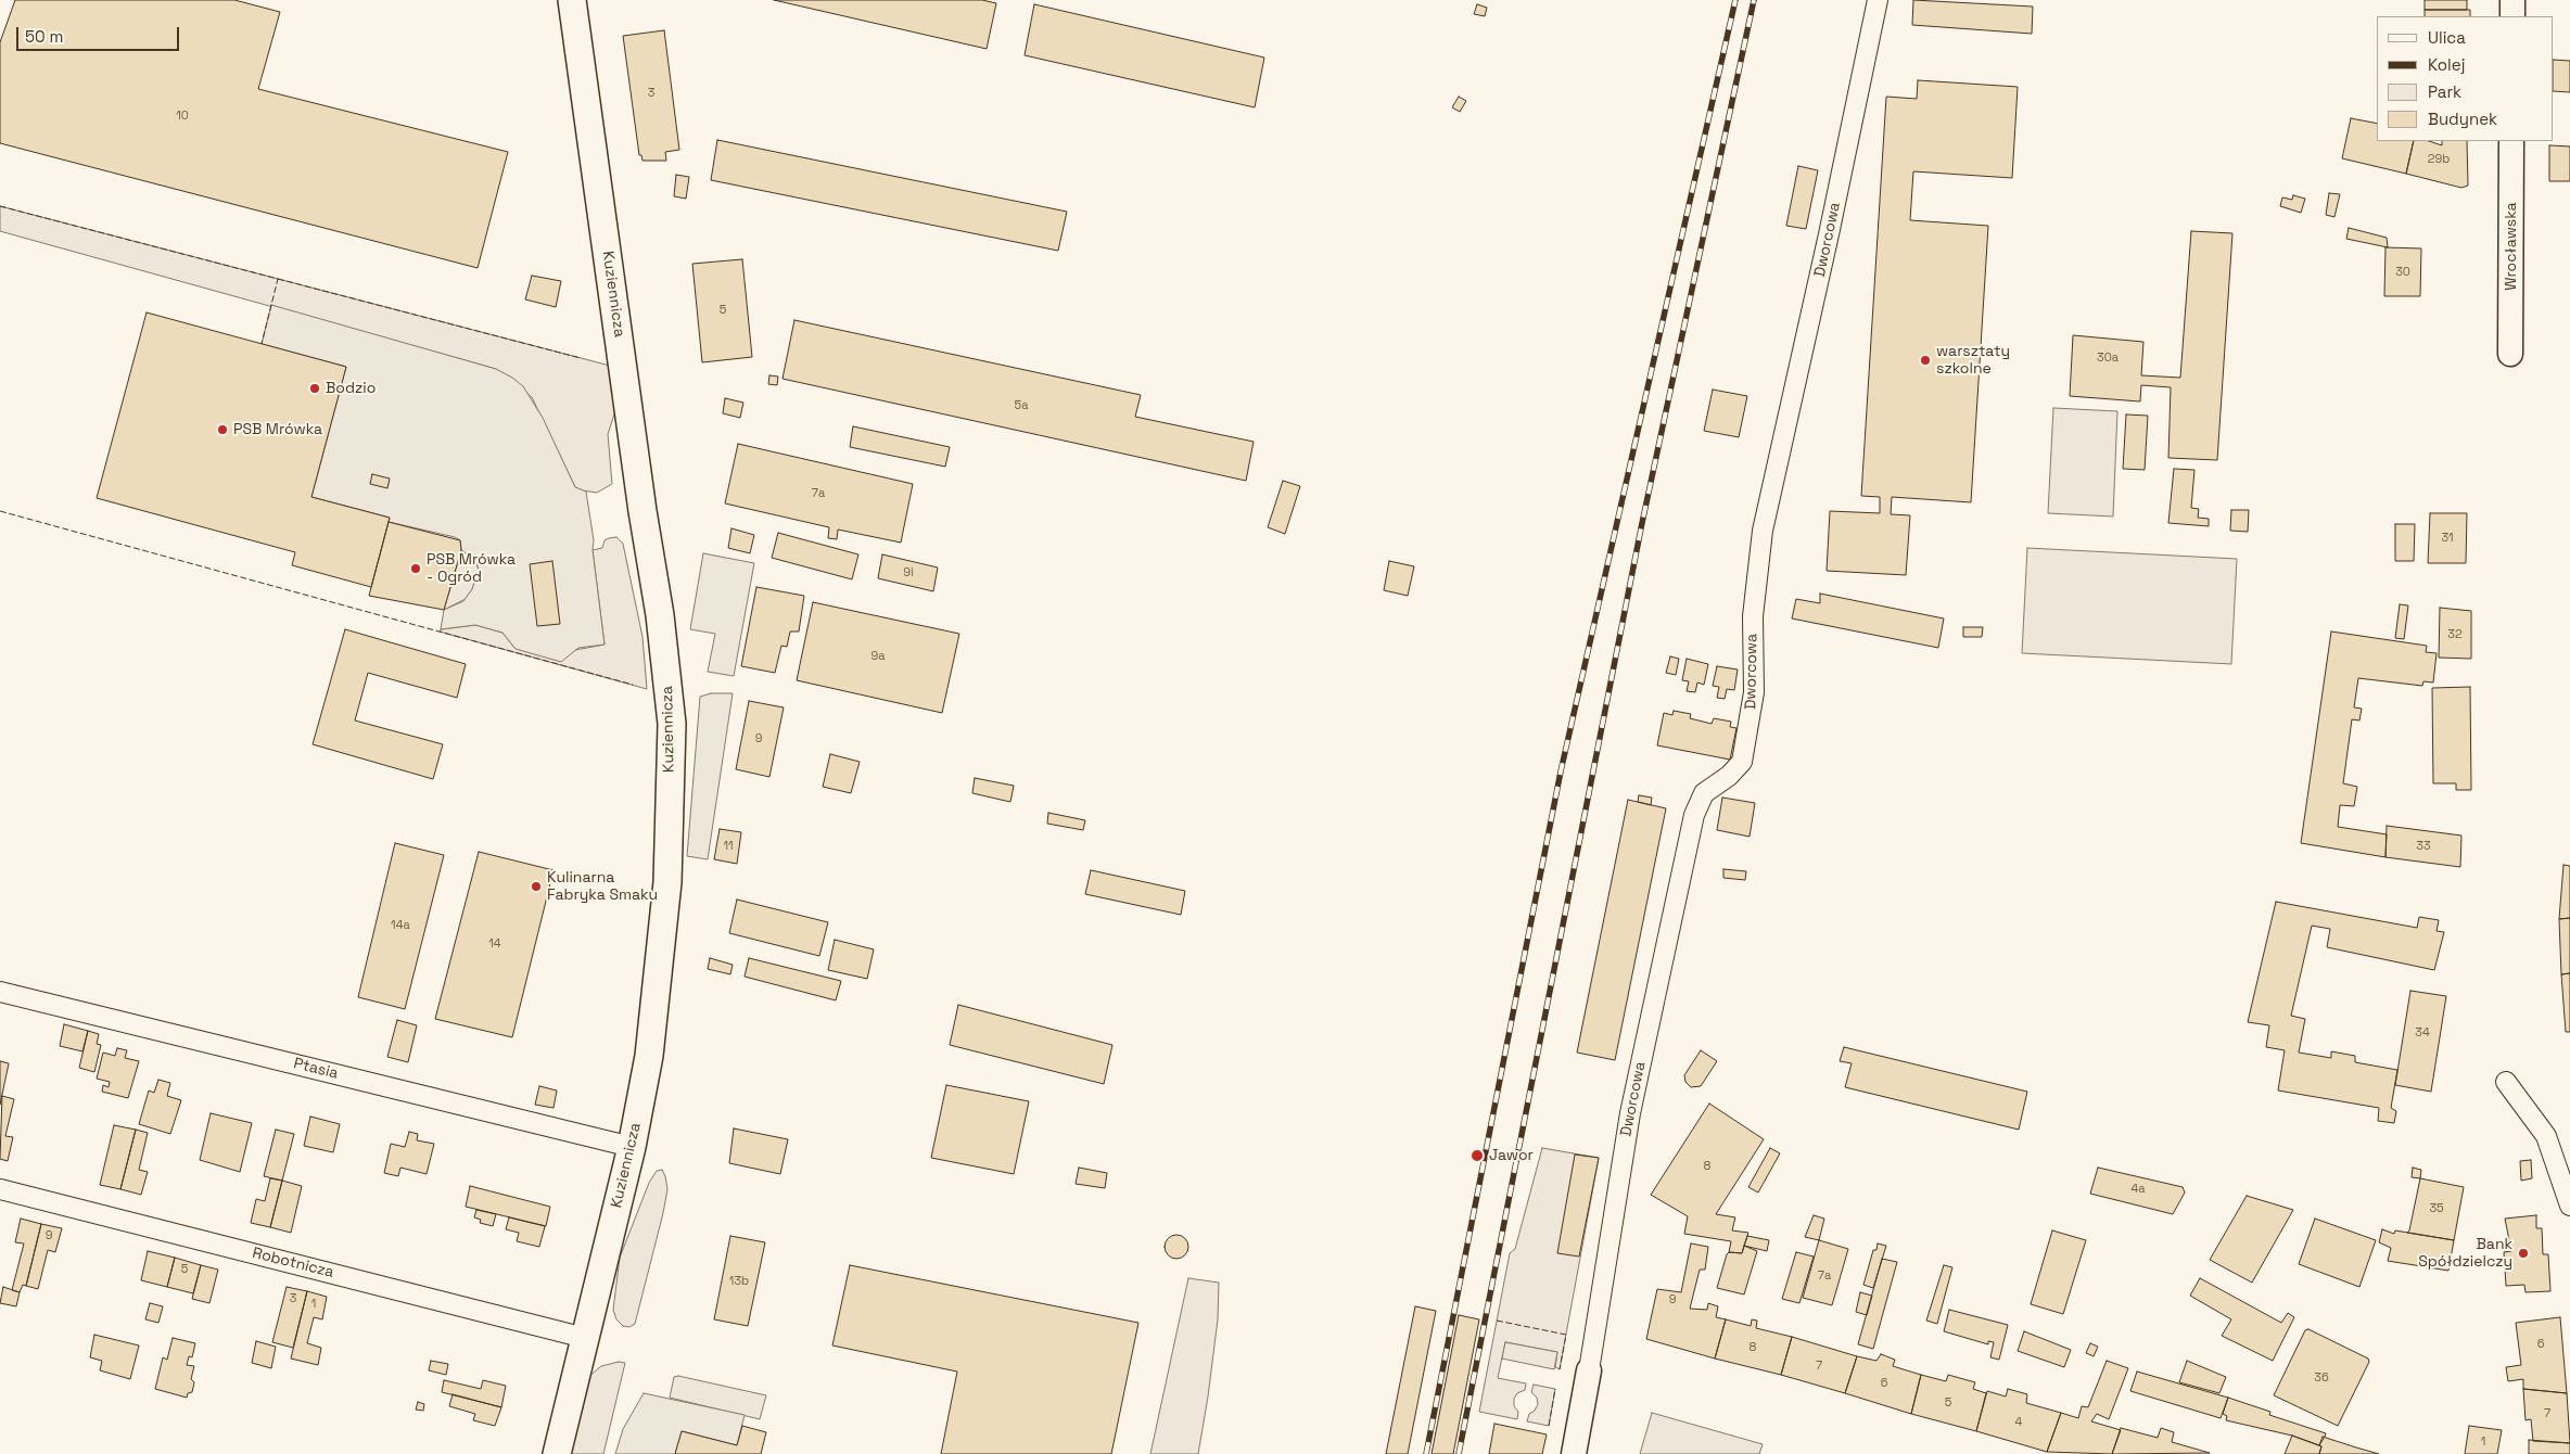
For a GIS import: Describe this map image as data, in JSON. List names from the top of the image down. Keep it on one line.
{"streets":{"main road":["Kuziennicza"],"street":["Dworcowa","Wrocławska","Ptasia","Robotnicza"]},"crossings":[["Kuziennicza","Ptasia"],["Kuziennicza","Robotnicza"]],"places":["warsztaty szkolne","Bodzio","PSB Mrówka","PSB Mrówka - Ogród","Kulinarna Fabryka Smaku","Jawor","Bank Spółdzielczy"],"house_numbers":["3","10","29b","30","5","30a","5a","7a","31","9i","32","9a","9","11","33","14a","14","34","8","4a","35","9","5","7a","13b","3","9","1","6","8","7","36","6","5","7","4","1"],"legend":["Ulica","Kolej","Park","Budynek"],"scale_bar":"50 m"}
